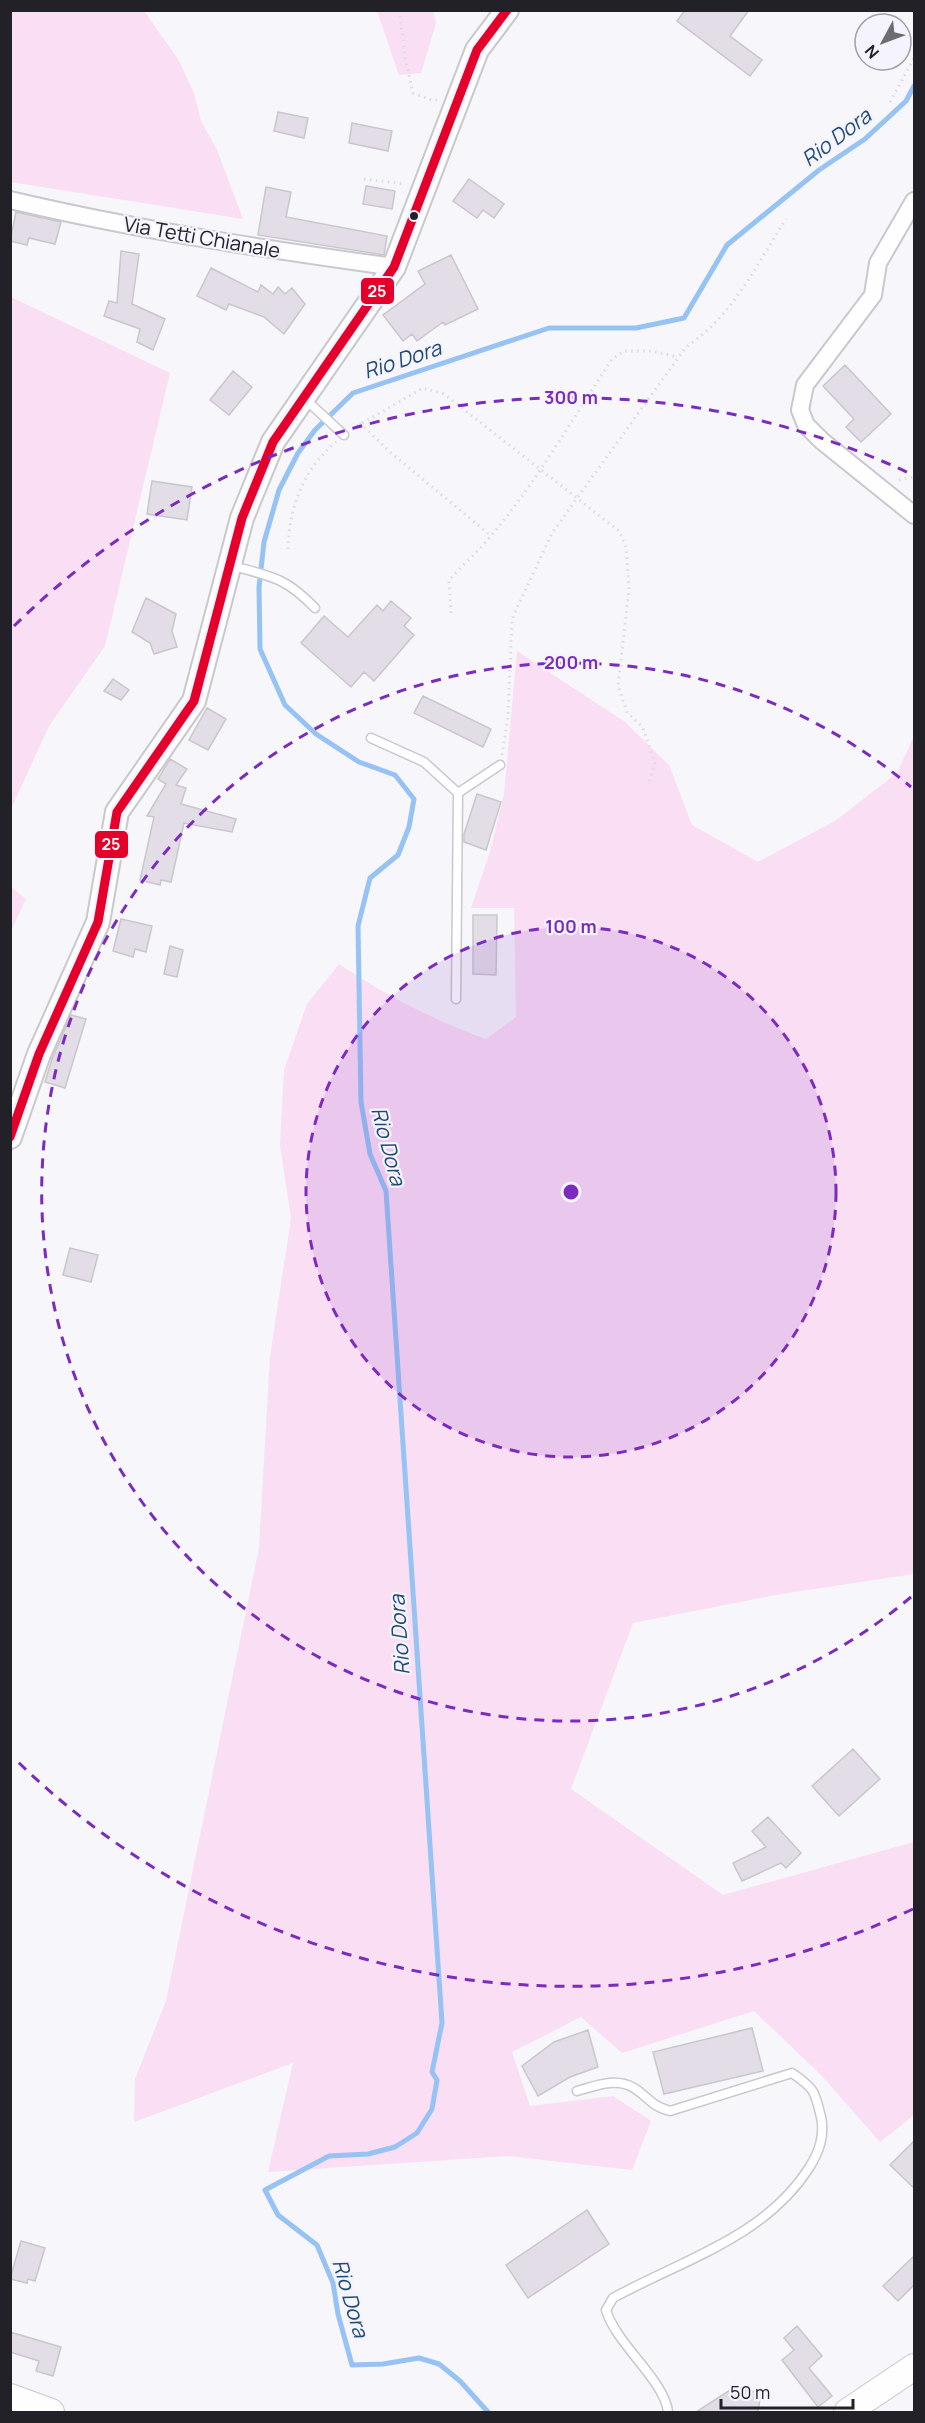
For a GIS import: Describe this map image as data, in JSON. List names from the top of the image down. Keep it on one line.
{"streets":{"street":["Via Tetti Chianale"]},"water":["Rio Dora"],"lines":["transit line 25"],"scale_bar":"50 m","north":"bottom left","rings":["300 m","200 m","100 m"]}
